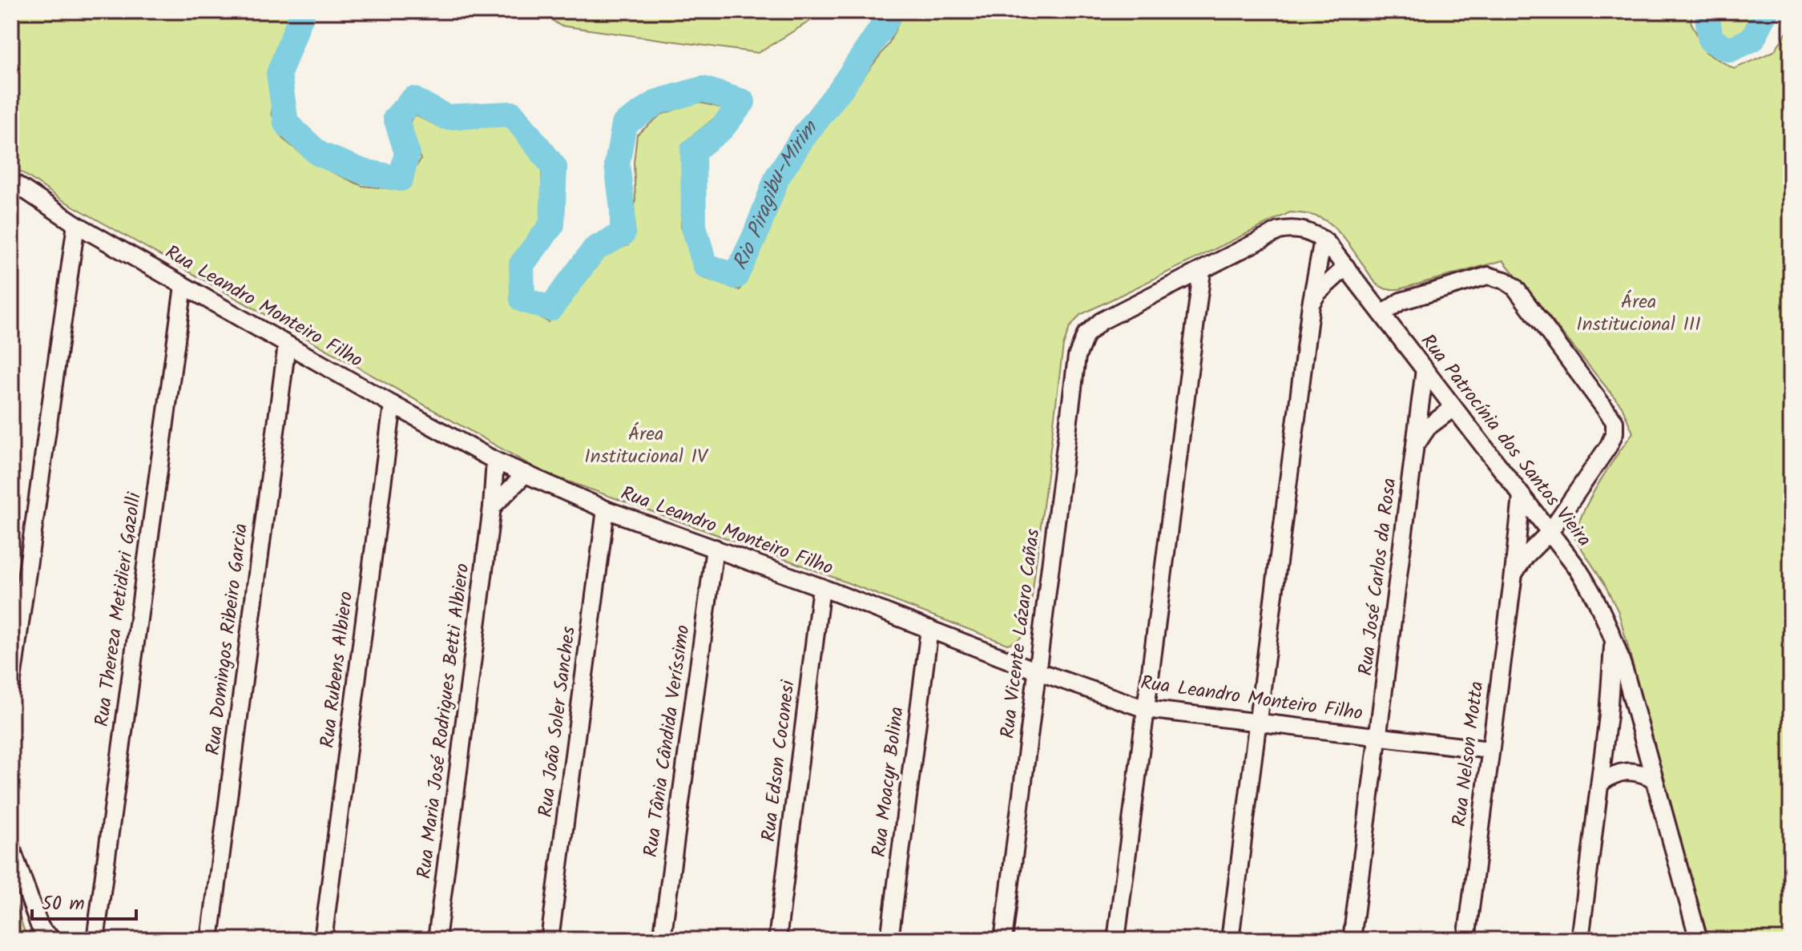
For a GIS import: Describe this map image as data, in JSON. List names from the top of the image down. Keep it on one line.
{"streets":{"street":["Rua Leandro Monteiro Filho","Rua Patrocínia dos Santos Vieira","Rua José Carlos da Rosa","Rua Thereza Metidieri Gazolli","Rua Vicente Lázaro Cañas","Rua Domingos Ribeiro Garcia","Rua Rubens Albiero","Rua Maria José Rodrigues Betti Albiero","Rua João Soler Sanches","Rua Tânia Cândida Veríssimo","Rua Nelson Motta","Rua Edson Coconesi","Rua Moacyr Bolina"]},"crossings":[["Rua Leandro Monteiro Filho","Rua José Carlos da Rosa"],["Rua Leandro Monteiro Filho","Rua Thereza Metidieri Gazolli"],["Rua Leandro Monteiro Filho","Rua Vicente Lázaro Cañas"],["Rua Leandro Monteiro Filho","Rua Domingos Ribeiro Garcia"],["Rua Leandro Monteiro Filho","Rua Rubens Albiero"],["Rua Leandro Monteiro Filho","Rua Maria José Rodrigues Betti Albiero"],["Rua Leandro Monteiro Filho","Rua João Soler Sanches"],["Rua Leandro Monteiro Filho","Rua Tânia Cândida Veríssimo"],["Rua Leandro Monteiro Filho","Rua Nelson Motta"],["Rua Leandro Monteiro Filho","Rua Edson Coconesi"],["Rua Leandro Monteiro Filho","Rua Moacyr Bolina"],["Rua Patrocínia dos Santos Vieira","Rua José Carlos da Rosa"],["Rua Patrocínia dos Santos Vieira","Rua Vicente Lázaro Cañas"],["Rua Patrocínia dos Santos Vieira","Rua Nelson Motta"]],"water":["Rio Piragibu-Mirim"],"parks":["Área Institucional III","Área Institucional IV"],"scale_bar":"50 m"}
